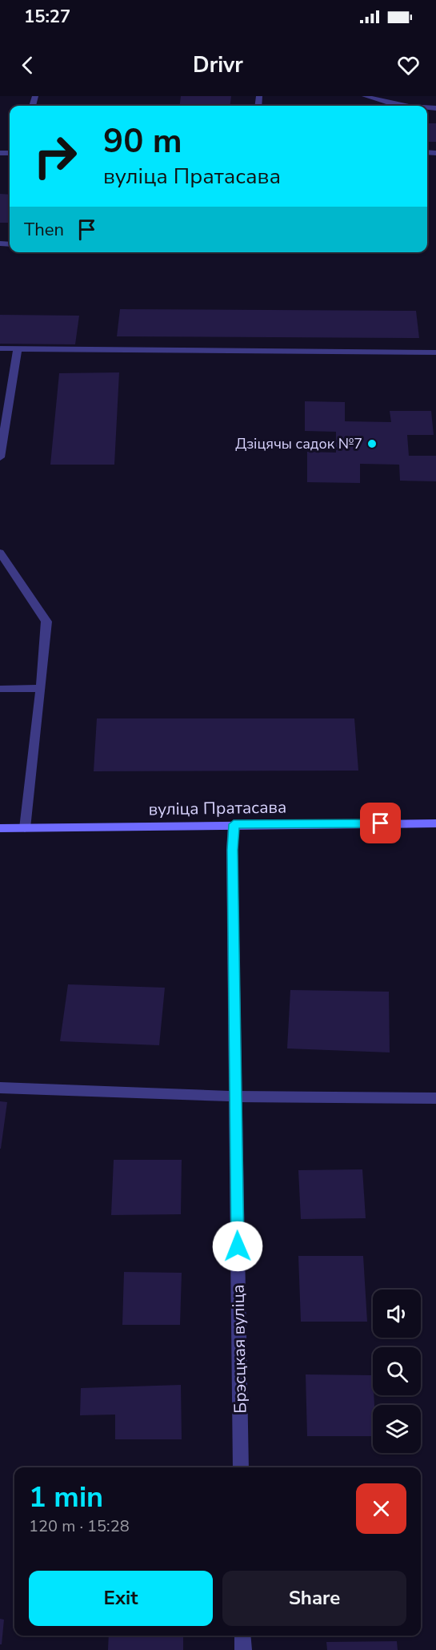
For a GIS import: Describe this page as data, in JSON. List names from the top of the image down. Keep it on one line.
{"streets":{"main road":["вуліца Пратасава"],"street":["Брэсцкая вуліца"]},"crossings":[["вуліца Пратасава","Брэсцкая вуліца"]],"places":["Дзіцячы садок №7"],"page":{"status":"15:27","header":"Drivr","turn":["90 m","вуліца Пратасава"],"then":"Then","heading":["1 min","120 m · 15:28"],"buttons":["Exit","Share"]}}
